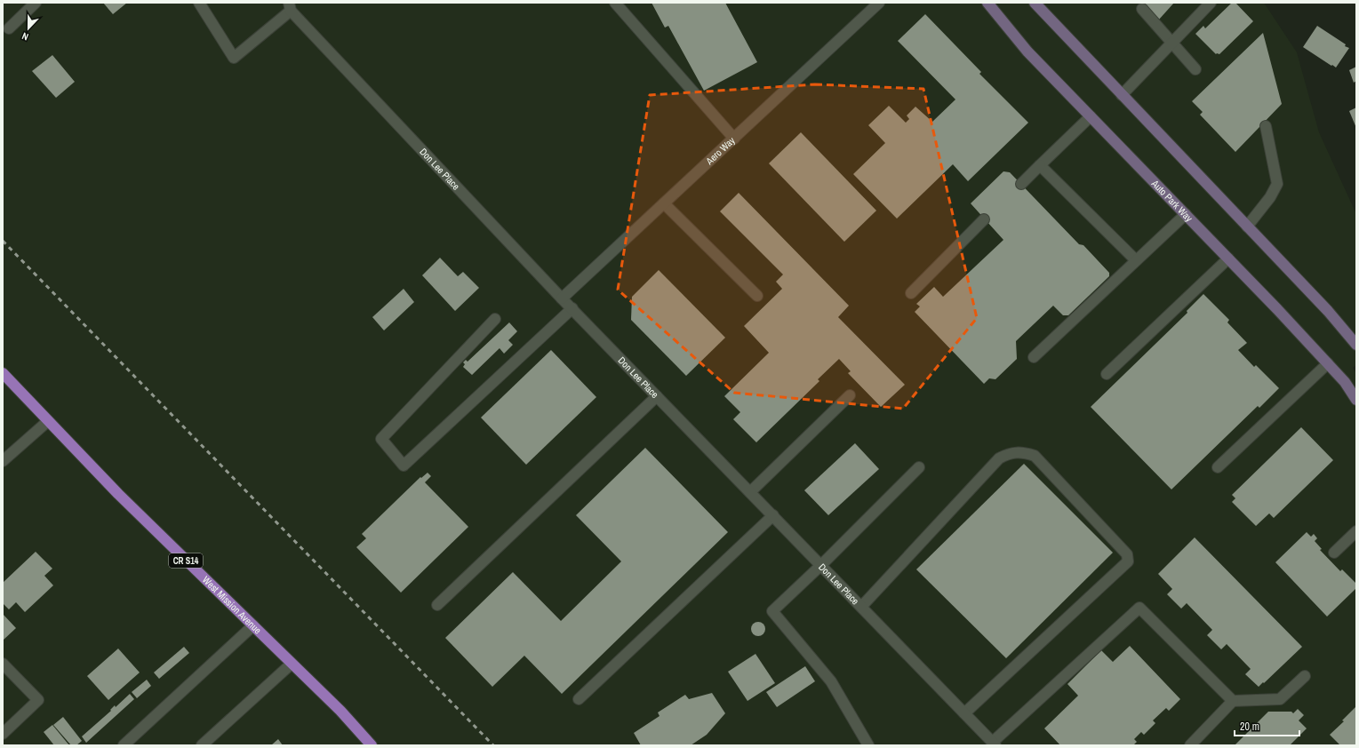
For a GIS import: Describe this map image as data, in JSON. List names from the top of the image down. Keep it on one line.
{"streets":{"main road":["Auto Park Way","CR S14","West Mission Avenue"],"street":["Aero Way","Don Lee Place"]},"crossings":[["Aero Way","Don Lee Place"]],"scale_bar":"20 m","north":"bottom"}
